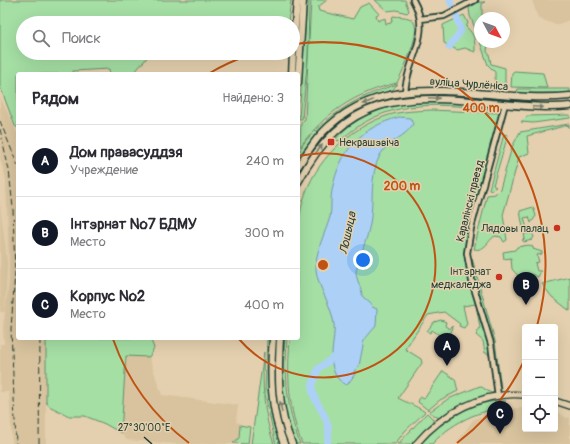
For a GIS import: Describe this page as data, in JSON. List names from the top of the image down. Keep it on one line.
{"streets":{"main road":["вуліца Чурлёніса"],"street":["Каралінскі праезд"]},"crossings":[["вуліца Чурлёніса","Каралінскі праезд"]],"water":["Лошыца"],"places":{"transit":["Некрашэвіча"],"other":["Лядовы палац","Інтэрнат медкаледжа"]},"north":"bottom right","page":{"search":"Поиск","heading":["Рядом","Найдено: 3"],"list":[{"mark":"A","name":"Дом правасуддзя","note":"Учреждение","value":"240 m"},{"mark":"B","name":"Інтэрнат №7 БДМУ","note":"Место","value":"300 m"},{"mark":"C","name":"Корпус №2","note":"Место","value":"400 m"}],"pins":["B","A","C"],"map_buttons":["+","−"]},"coordinates":["27°30'00\"E"],"rings":["400 m","200 m"]}
